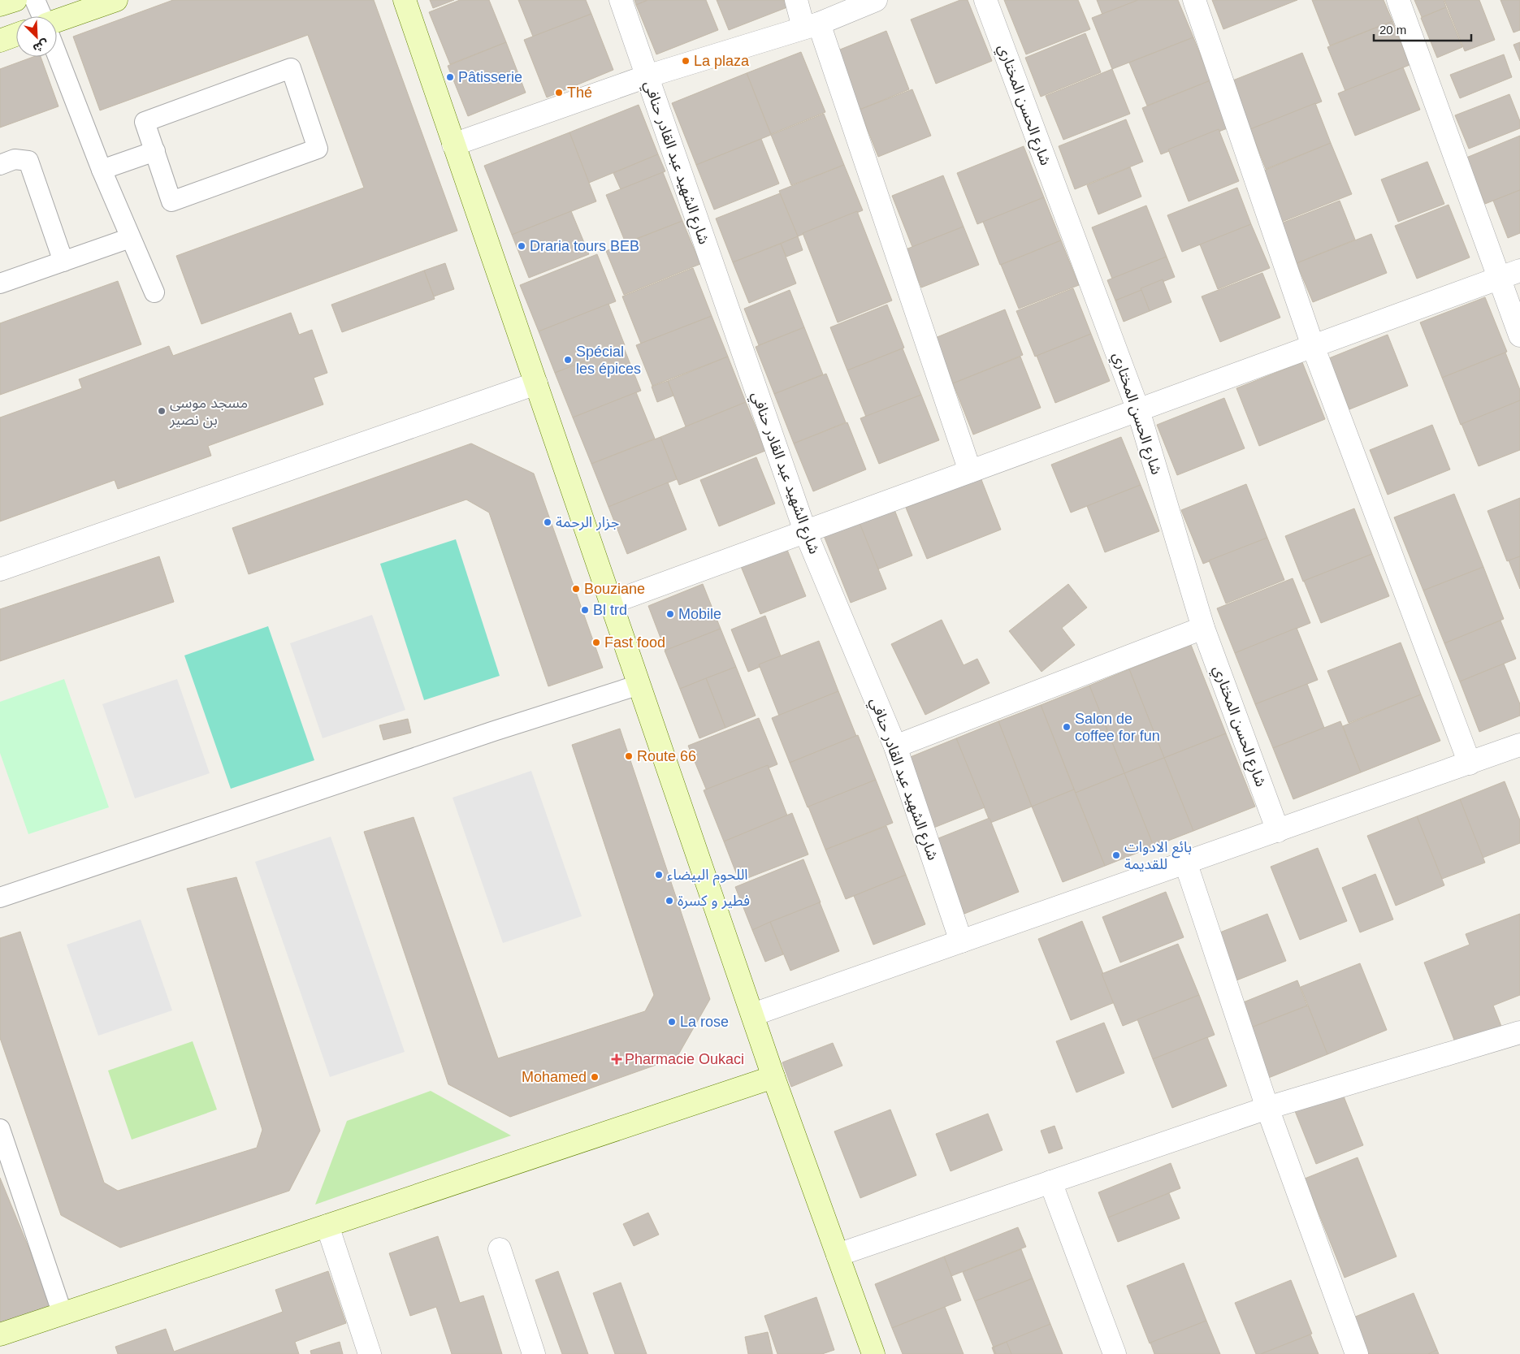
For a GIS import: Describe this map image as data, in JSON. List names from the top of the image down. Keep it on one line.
{"streets":{"street":["شارع الحسن المختاري","شارع الشهيد عبد القادر حنافي"]},"places":{"other":["La plaza","Pâtisserie","Thé","Draria tours BEB","Spécial les épices","مسجد موسى بن نصير","جزار الرحمة","Bouziane","Bl trd","Mobile","Fast food","Salon de coffee for fun","Route 66","بائع الادوات للقديمة","اللحوم البيضاء","فطير و كسرة","La rose","Mohamed"],"health":["Pharmacie Oukaci"]},"scale_bar":"20 m","north":"bottom right"}
